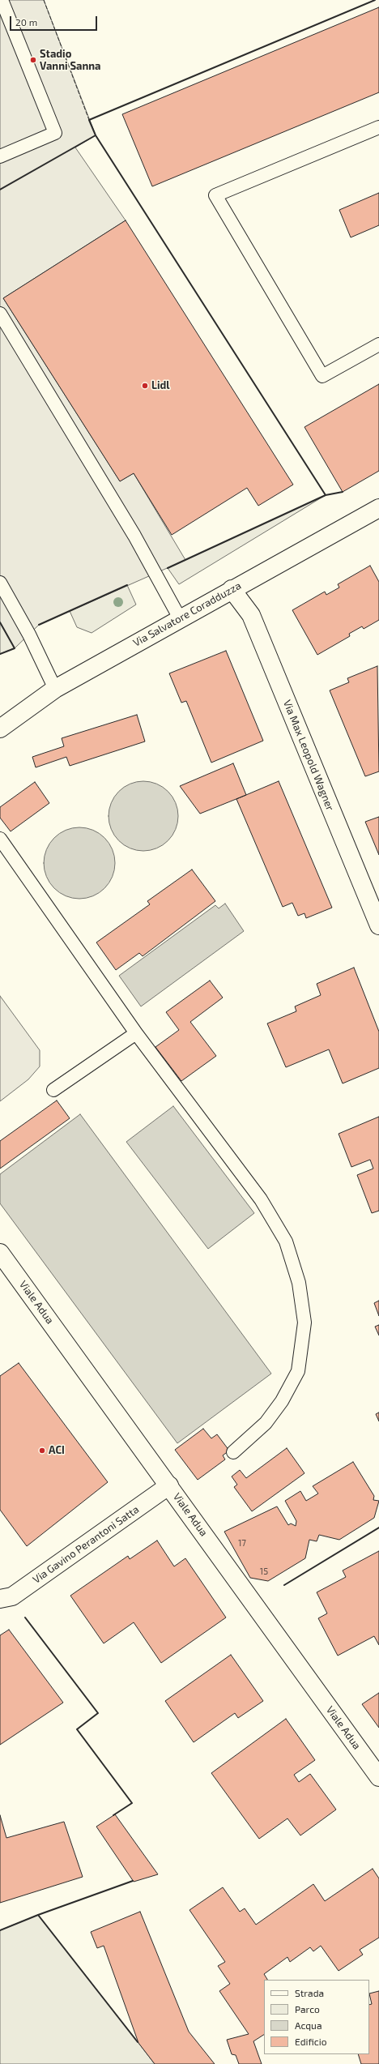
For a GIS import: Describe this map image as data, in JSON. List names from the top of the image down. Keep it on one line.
{"streets":{"main road":["Via Salvatore Coradduzza","Via Max Leopold Wagner","Viale Adua","Via Gavino Perantoni Satta"]},"crossings":[["Via Salvatore Coradduzza","Via Max Leopold Wagner"],["Viale Adua","Via Gavino Perantoni Satta"]],"places":["Stadio Vanni Sanna","Lidl","ACI"],"house_numbers":["17","15"],"legend":["Strada","Parco","Acqua","Edificio"],"scale_bar":"20 m"}
